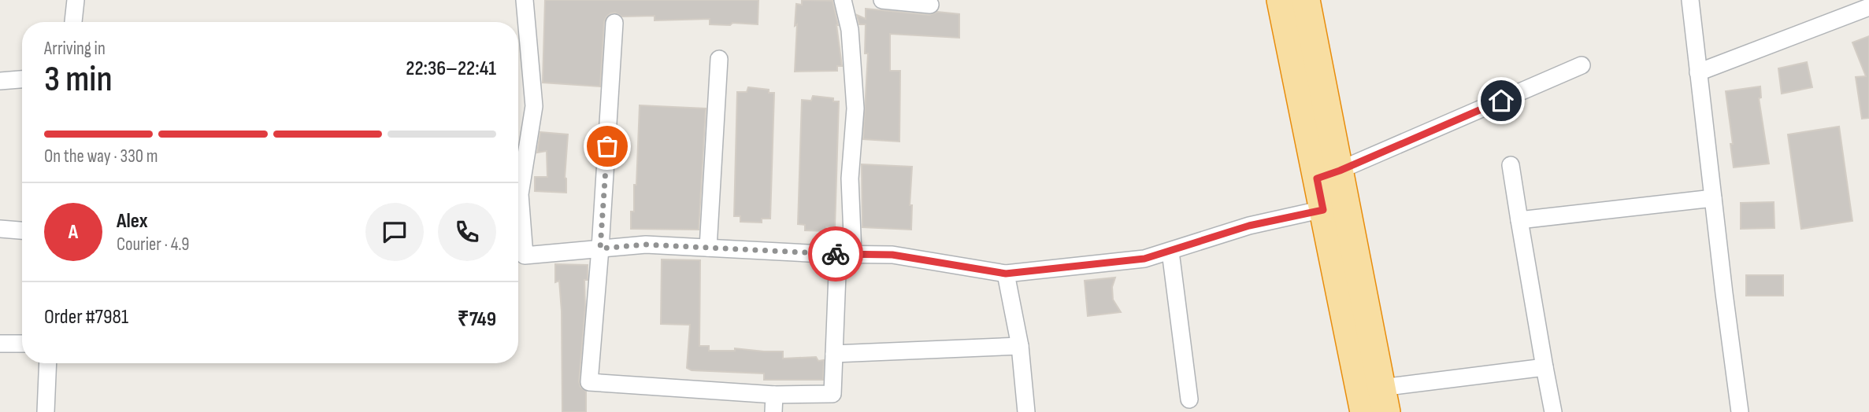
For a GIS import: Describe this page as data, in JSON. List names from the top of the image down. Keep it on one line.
{"page":{"heading":["3 min","Arriving in","22:36–22:41"],"panel":["Alex","Courier · 4.9","Order #7981","₹749"],"bar":"On the way · 330 m","round":"A"}}
